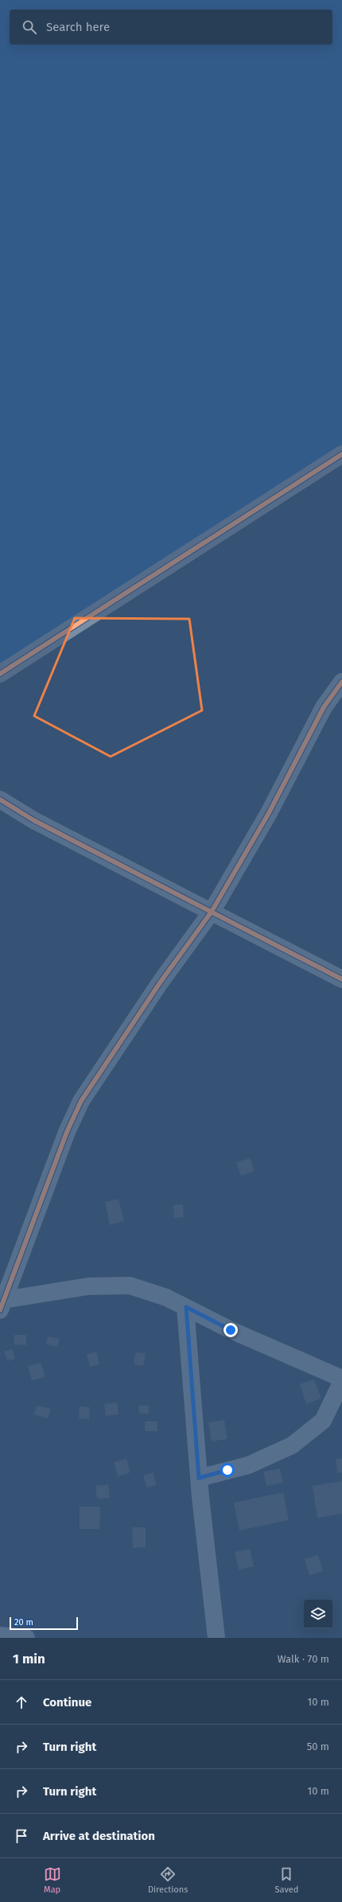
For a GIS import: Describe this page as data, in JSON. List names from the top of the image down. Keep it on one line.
{"scale_bar":"20 m","page":{"search":"Search here","scale":"20 m","heading":["1 min","Walk · 70 m"],"list":[["Continue","10 m"],["Turn right","50 m"],["Turn right","10 m"],"Arrive at destination"],"nav":["Map","Directions","Saved"]}}
